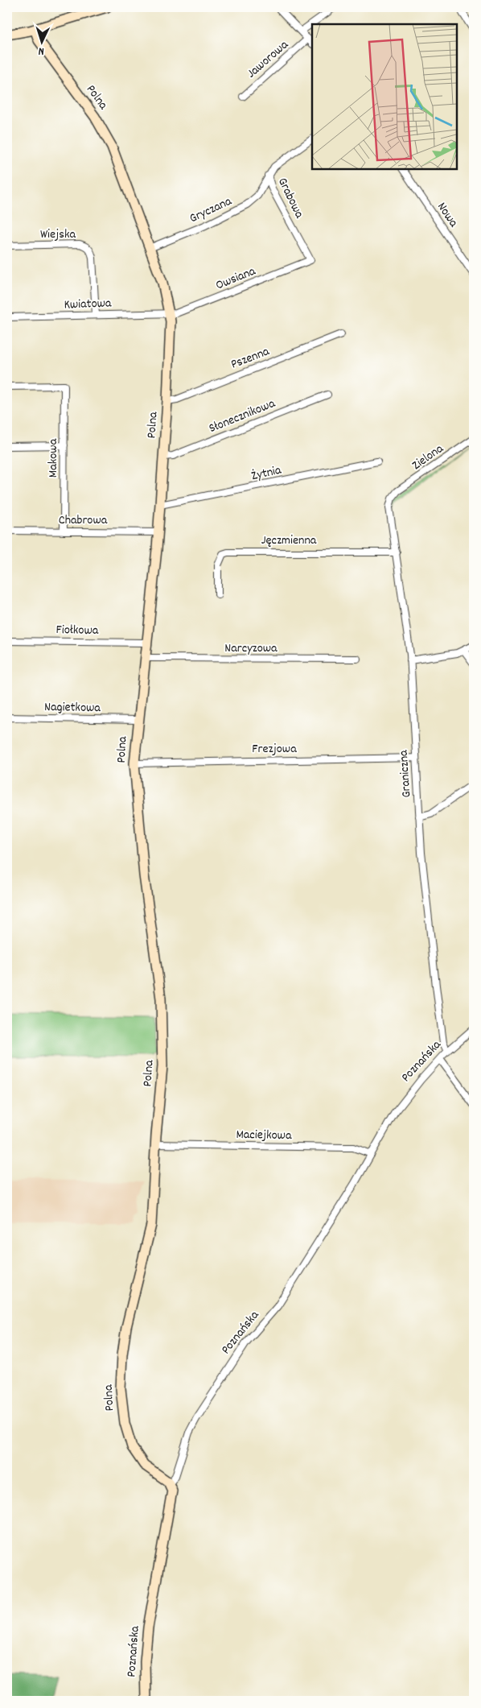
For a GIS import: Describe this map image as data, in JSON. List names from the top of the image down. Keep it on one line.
{"streets":{"street":["Jaworowa","Polna","Grabowa","Gryczana","Nowa","Wiejska","Owsiana","Kwiatowa","Pszenna","Słonecznikowa","Zielona","Makowa","Żytnia","Chabrowa","Jęczmienna","Fiołkowa","Narcyzowa","Nagietkowa","Frezjowa","Graniczna","Poznańska","Maciejkowa"]},"crossings":[["Polna","Gryczana"],["Polna","Owsiana"],["Polna","Kwiatowa"],["Polna","Pszenna"],["Polna","Słonecznikowa"],["Polna","Żytnia"],["Polna","Chabrowa"],["Polna","Fiołkowa"],["Polna","Narcyzowa"],["Polna","Nagietkowa"],["Polna","Frezjowa"],["Polna","Poznańska"],["Polna","Maciejkowa"],["Grabowa","Gryczana"],["Grabowa","Owsiana"],["Wiejska","Kwiatowa"],["Owsiana","Kwiatowa"],["Zielona","Graniczna"],["Makowa","Chabrowa"],["Jęczmienna","Graniczna"],["Frezjowa","Graniczna"],["Graniczna","Poznańska"],["Poznańska","Maciejkowa"]],"north":"bottom"}
